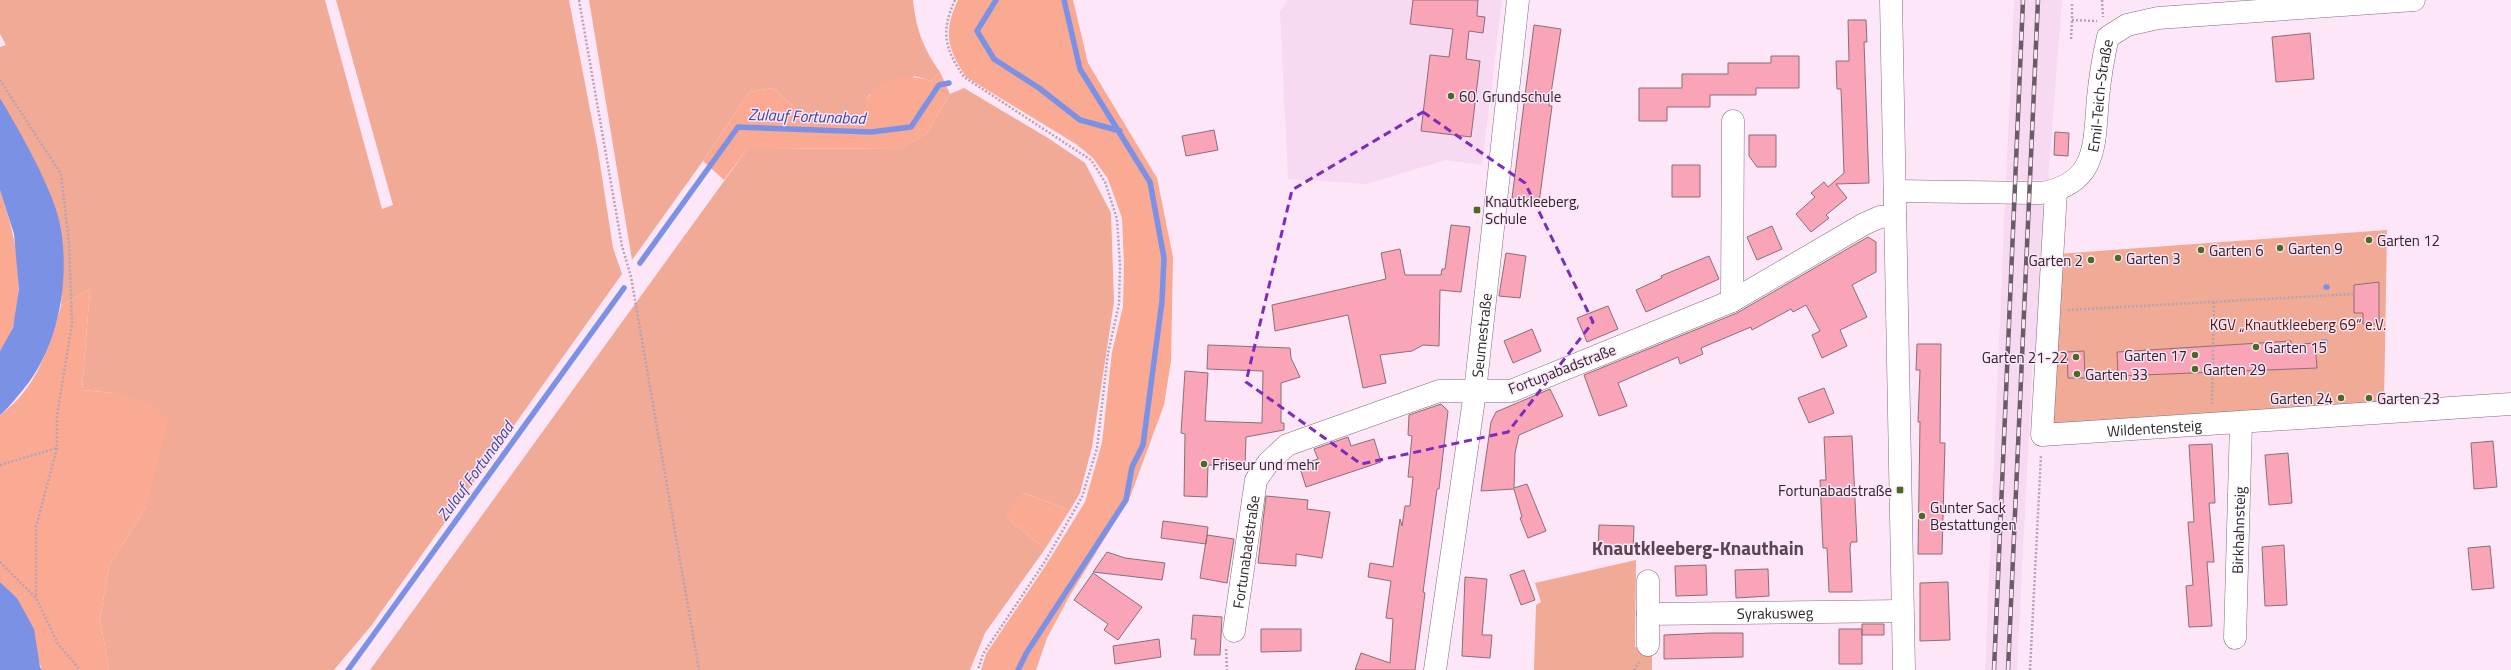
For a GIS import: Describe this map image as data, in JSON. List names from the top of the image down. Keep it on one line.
{"streets":{"street":["Emil-Teich-Straße","Seumestraße","Fortunabadstraße","Wildentensteig","Birkhahnsteig","Syrakusweg"]},"crossings":[["Seumestraße","Fortunabadstraße"],["Wildentensteig","Birkhahnsteig"]],"districts":["Knautkleeberg-Knauthain"],"water":["Zulauf Fortunabad"],"parks":["KGV „Knautkleeberg 69“ e.V."],"places":{"other":["60. Grundschule","Garten 12","Garten 9","Garten 6","Garten 3","Garten 2","Garten 15","Garten 17","Garten 21-22","Garten 29","Garten 33","Garten 24","Garten 23","Friseur und mehr","Gunter Sack Bestattungen"],"transit":["Knautkleeberg, Schule","Fortunabadstraße"]}}
